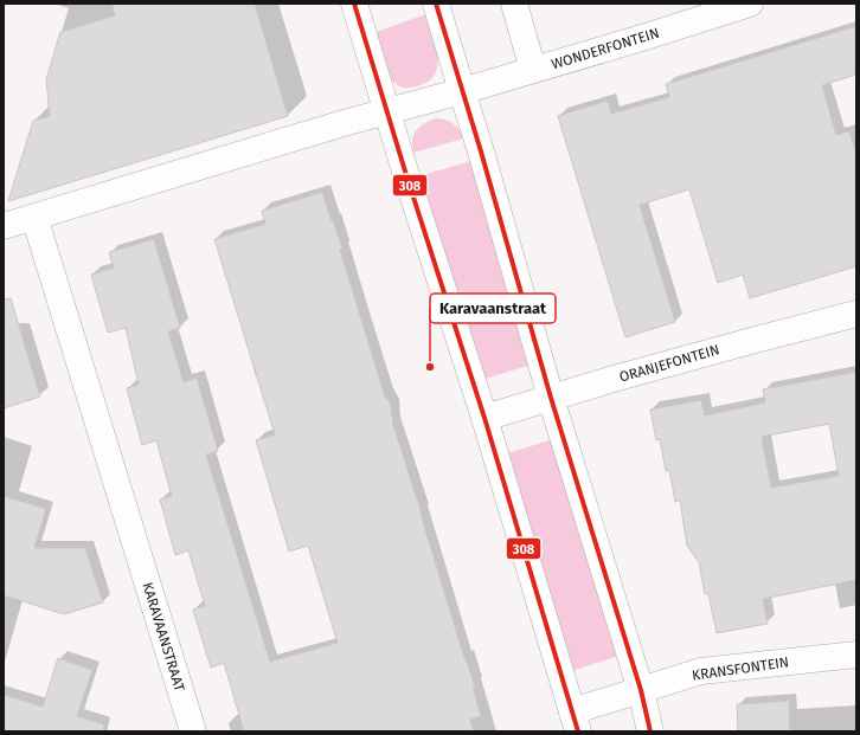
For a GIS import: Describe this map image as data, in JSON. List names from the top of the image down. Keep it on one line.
{"streets":{"street":["WONDERFONTEIN","ORANJEFONTEIN","KARAVAANSTRAAT","KRANSFONTEIN"]},"places":["Karavaanstraat"],"lines":["transit line 308"]}
